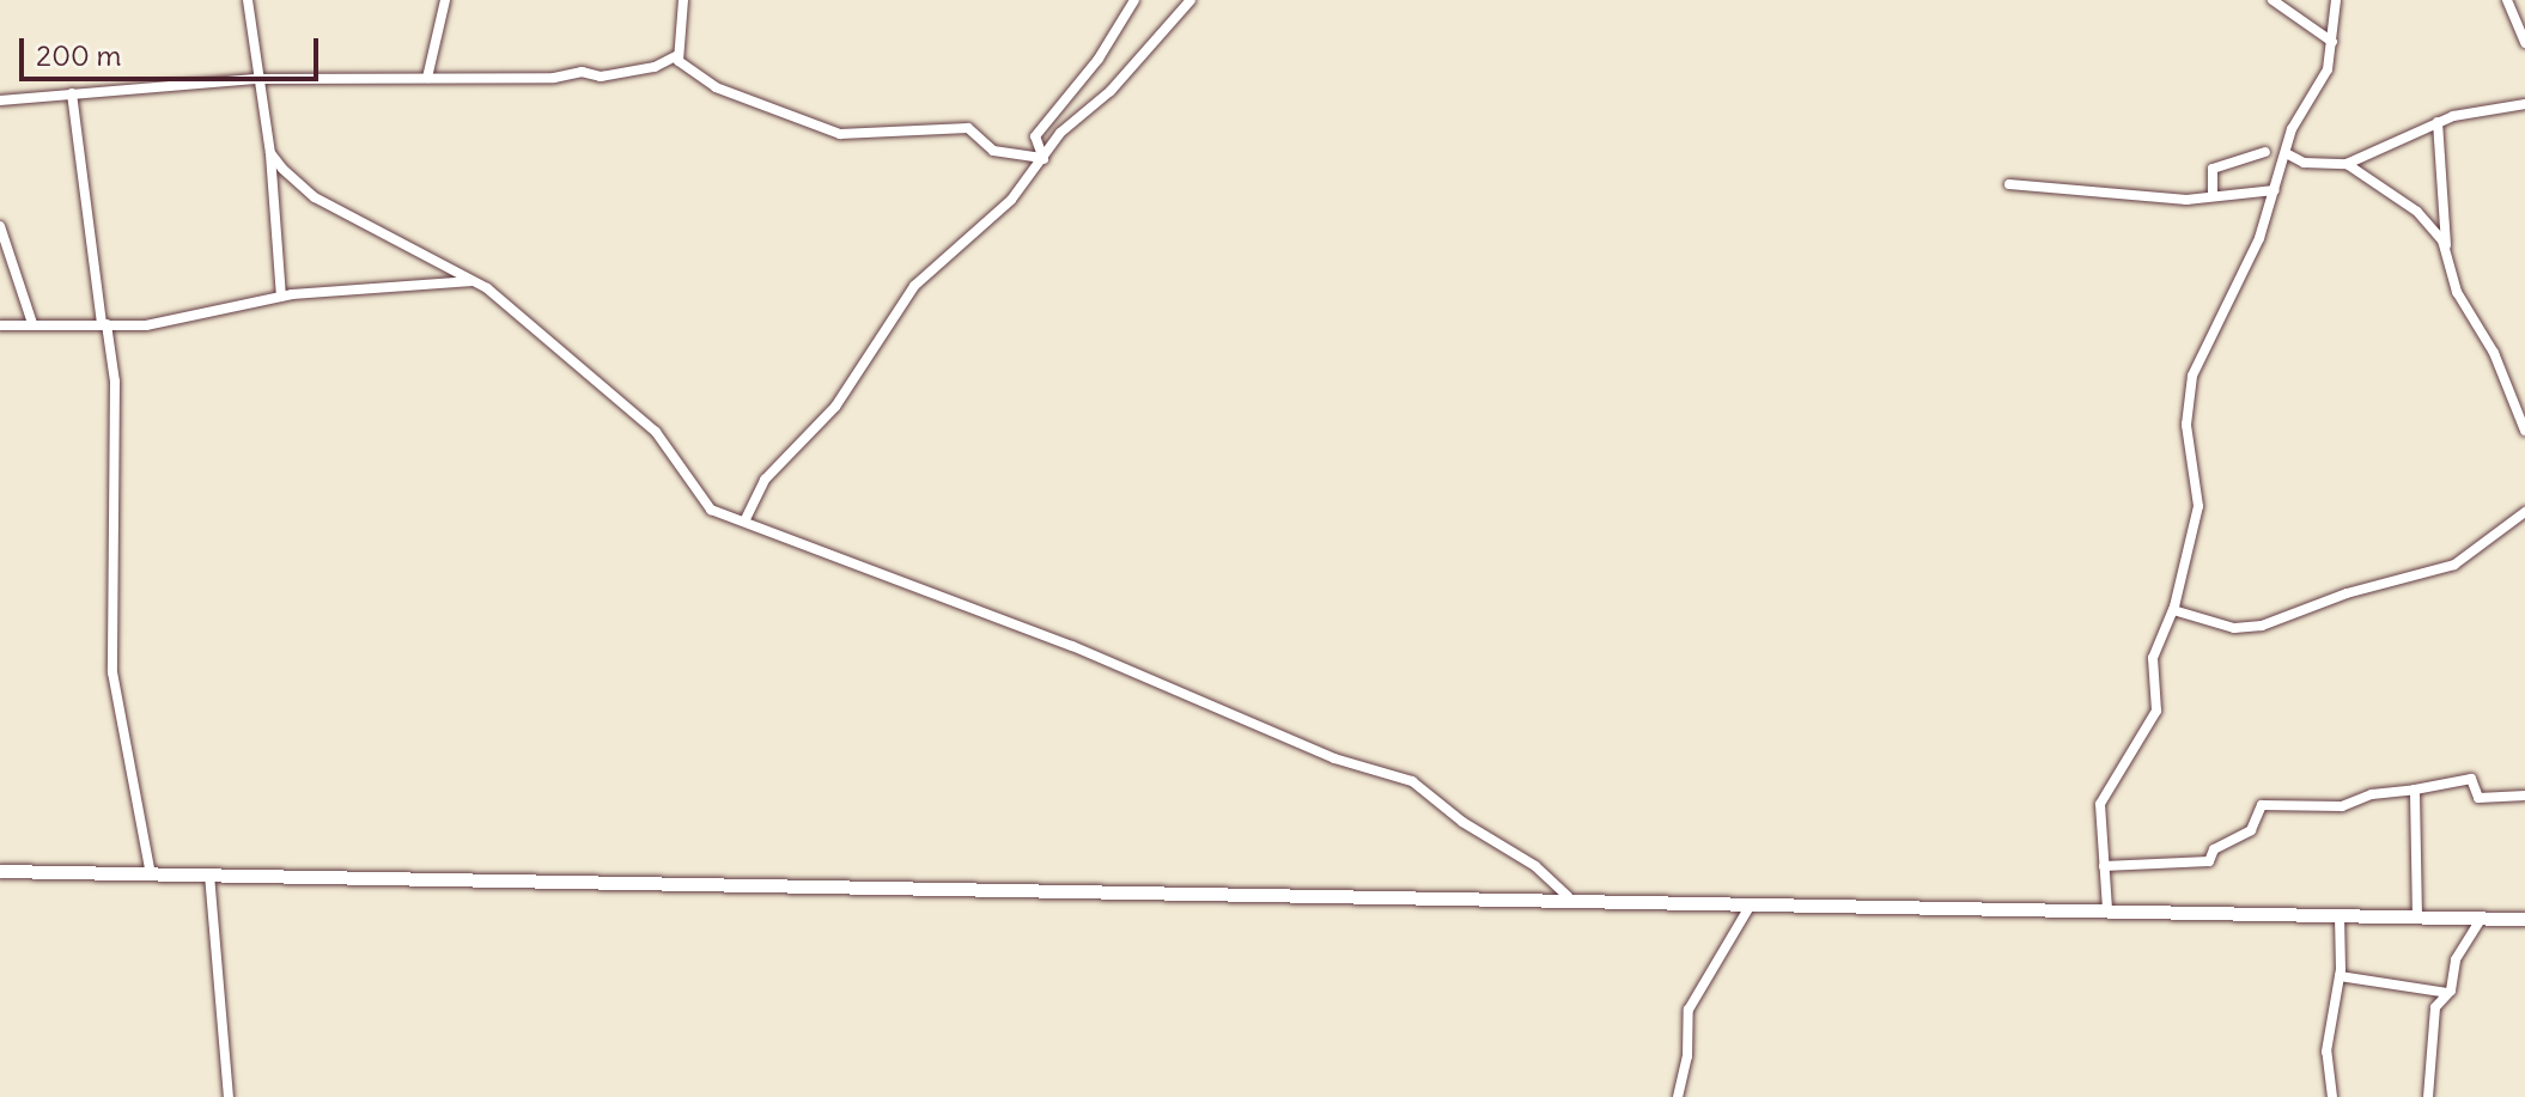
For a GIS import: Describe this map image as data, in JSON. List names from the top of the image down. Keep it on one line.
{"scale_bar":"200 m"}
